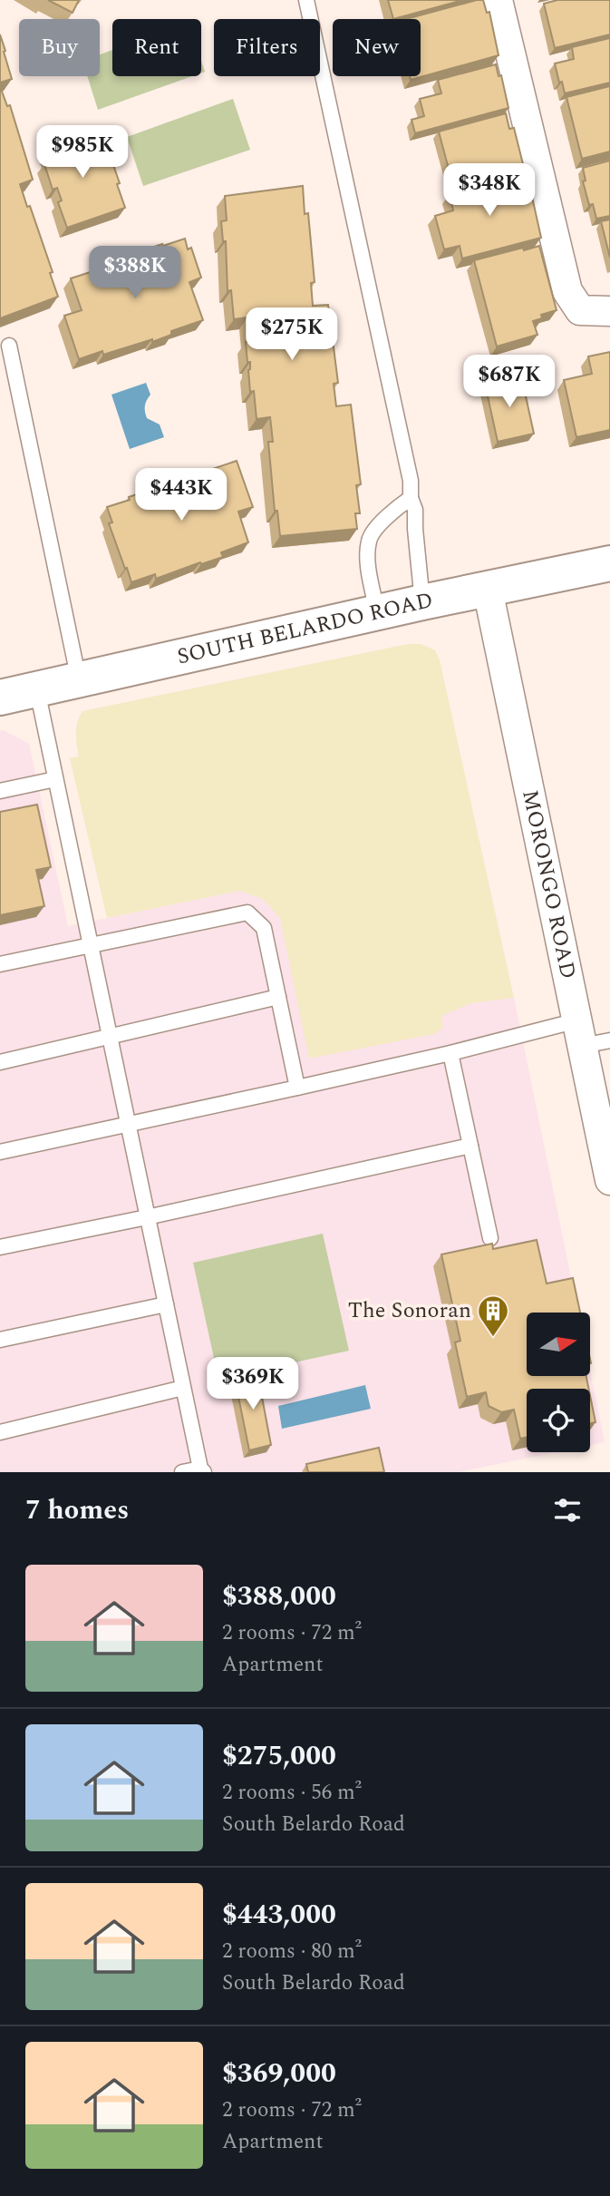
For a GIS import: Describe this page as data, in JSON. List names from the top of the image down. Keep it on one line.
{"streets":{"street":["SOUTH BELARDO ROAD","MORONGO ROAD"]},"crossings":[["SOUTH BELARDO ROAD","MORONGO ROAD"]],"places":{"building":["The Sonoran"]},"north":"right","page":{"chip":["Buy","Rent","Filters","New"],"price":["$985K","$348K","$388K","$275K","$687K","$443K","$369K"],"heading":"7 homes","list":[{"name":"$388,000","note":"2 rooms · 72 m² · Apartment"},{"name":"$275,000","note":"2 rooms · 56 m² · South Belardo Road"},{"name":"$443,000","note":"2 rooms · 80 m² · South Belardo Road"},{"name":"$369,000","note":"2 rooms · 72 m² · Apartment"}]}}
